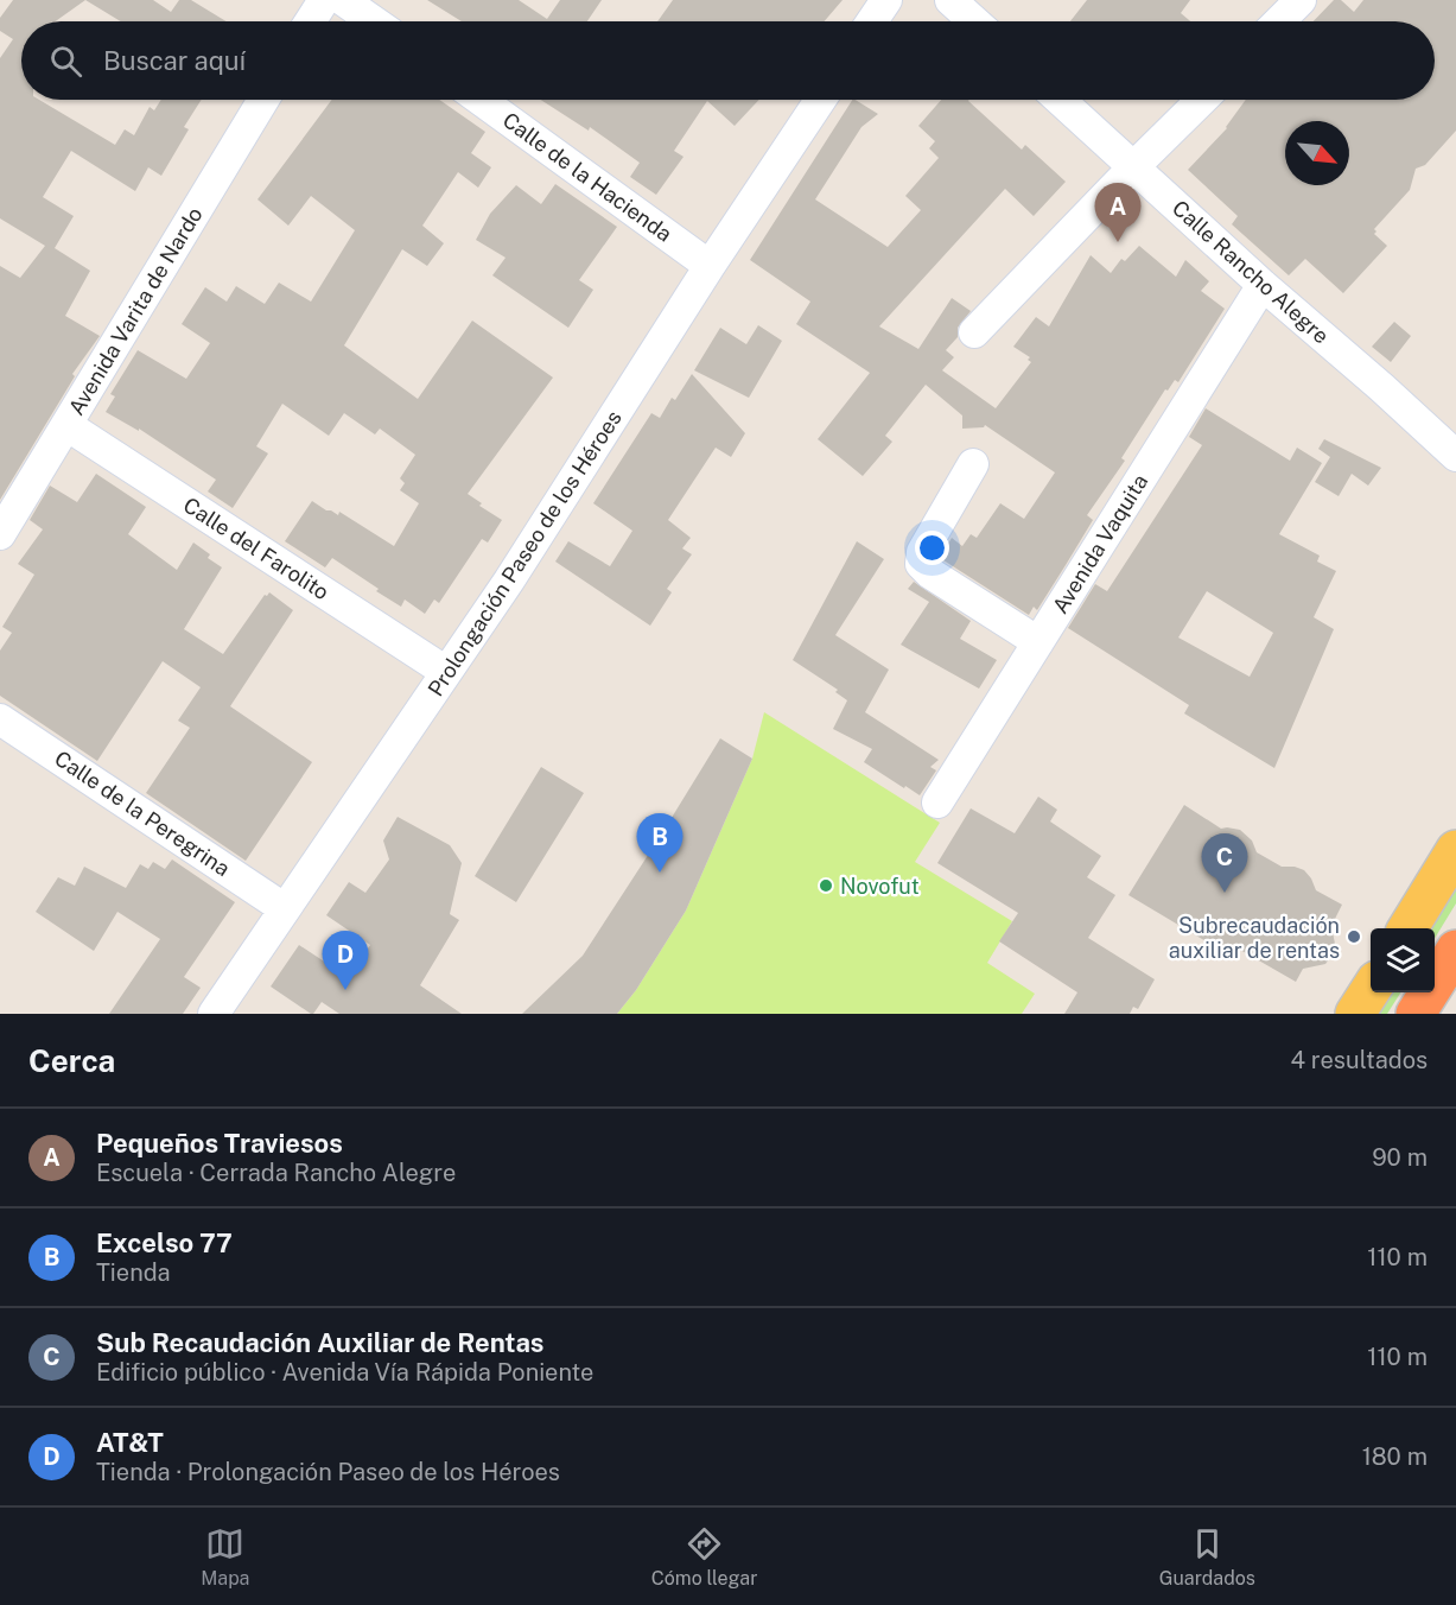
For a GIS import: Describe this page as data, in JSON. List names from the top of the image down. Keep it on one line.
{"streets":{"street":["Calle de la Hacienda","Calle Rancho Alegre","Avenida Varita de Nardo","Avenida Vaquita","Calle del Farolito","Prolongación Paseo de los Héroes","Calle de la Peregrina"]},"crossings":[["Calle de la Hacienda","Prolongación Paseo de los Héroes"],["Calle Rancho Alegre","Avenida Vaquita"],["Avenida Varita de Nardo","Calle del Farolito"],["Calle del Farolito","Prolongación Paseo de los Héroes"],["Prolongación Paseo de los Héroes","Calle de la Peregrina"]],"places":["Novofut","Subrecaudación auxiliar de rentas"],"north":"bottom right","page":{"search":"Buscar aquí","pins":["A","B","C","D"],"heading":["Cerca","4 resultados"],"list":[{"mark":"A","name":"Pequeños Traviesos","note":"Escuela · Cerrada Rancho Alegre","value":"90 m"},{"mark":"B","name":"Excelso 77","note":"Tienda","value":"110 m"},{"mark":"C","name":"Sub Recaudación Auxiliar de Rentas","note":"Edificio público · Avenida Vía Rápida Poniente","value":"110 m"},{"mark":"D","name":"AT&T","note":"Tienda · Prolongación Paseo de los Héroes","value":"180 m"}],"nav":["Mapa","Cómo llegar","Guardados"]}}
